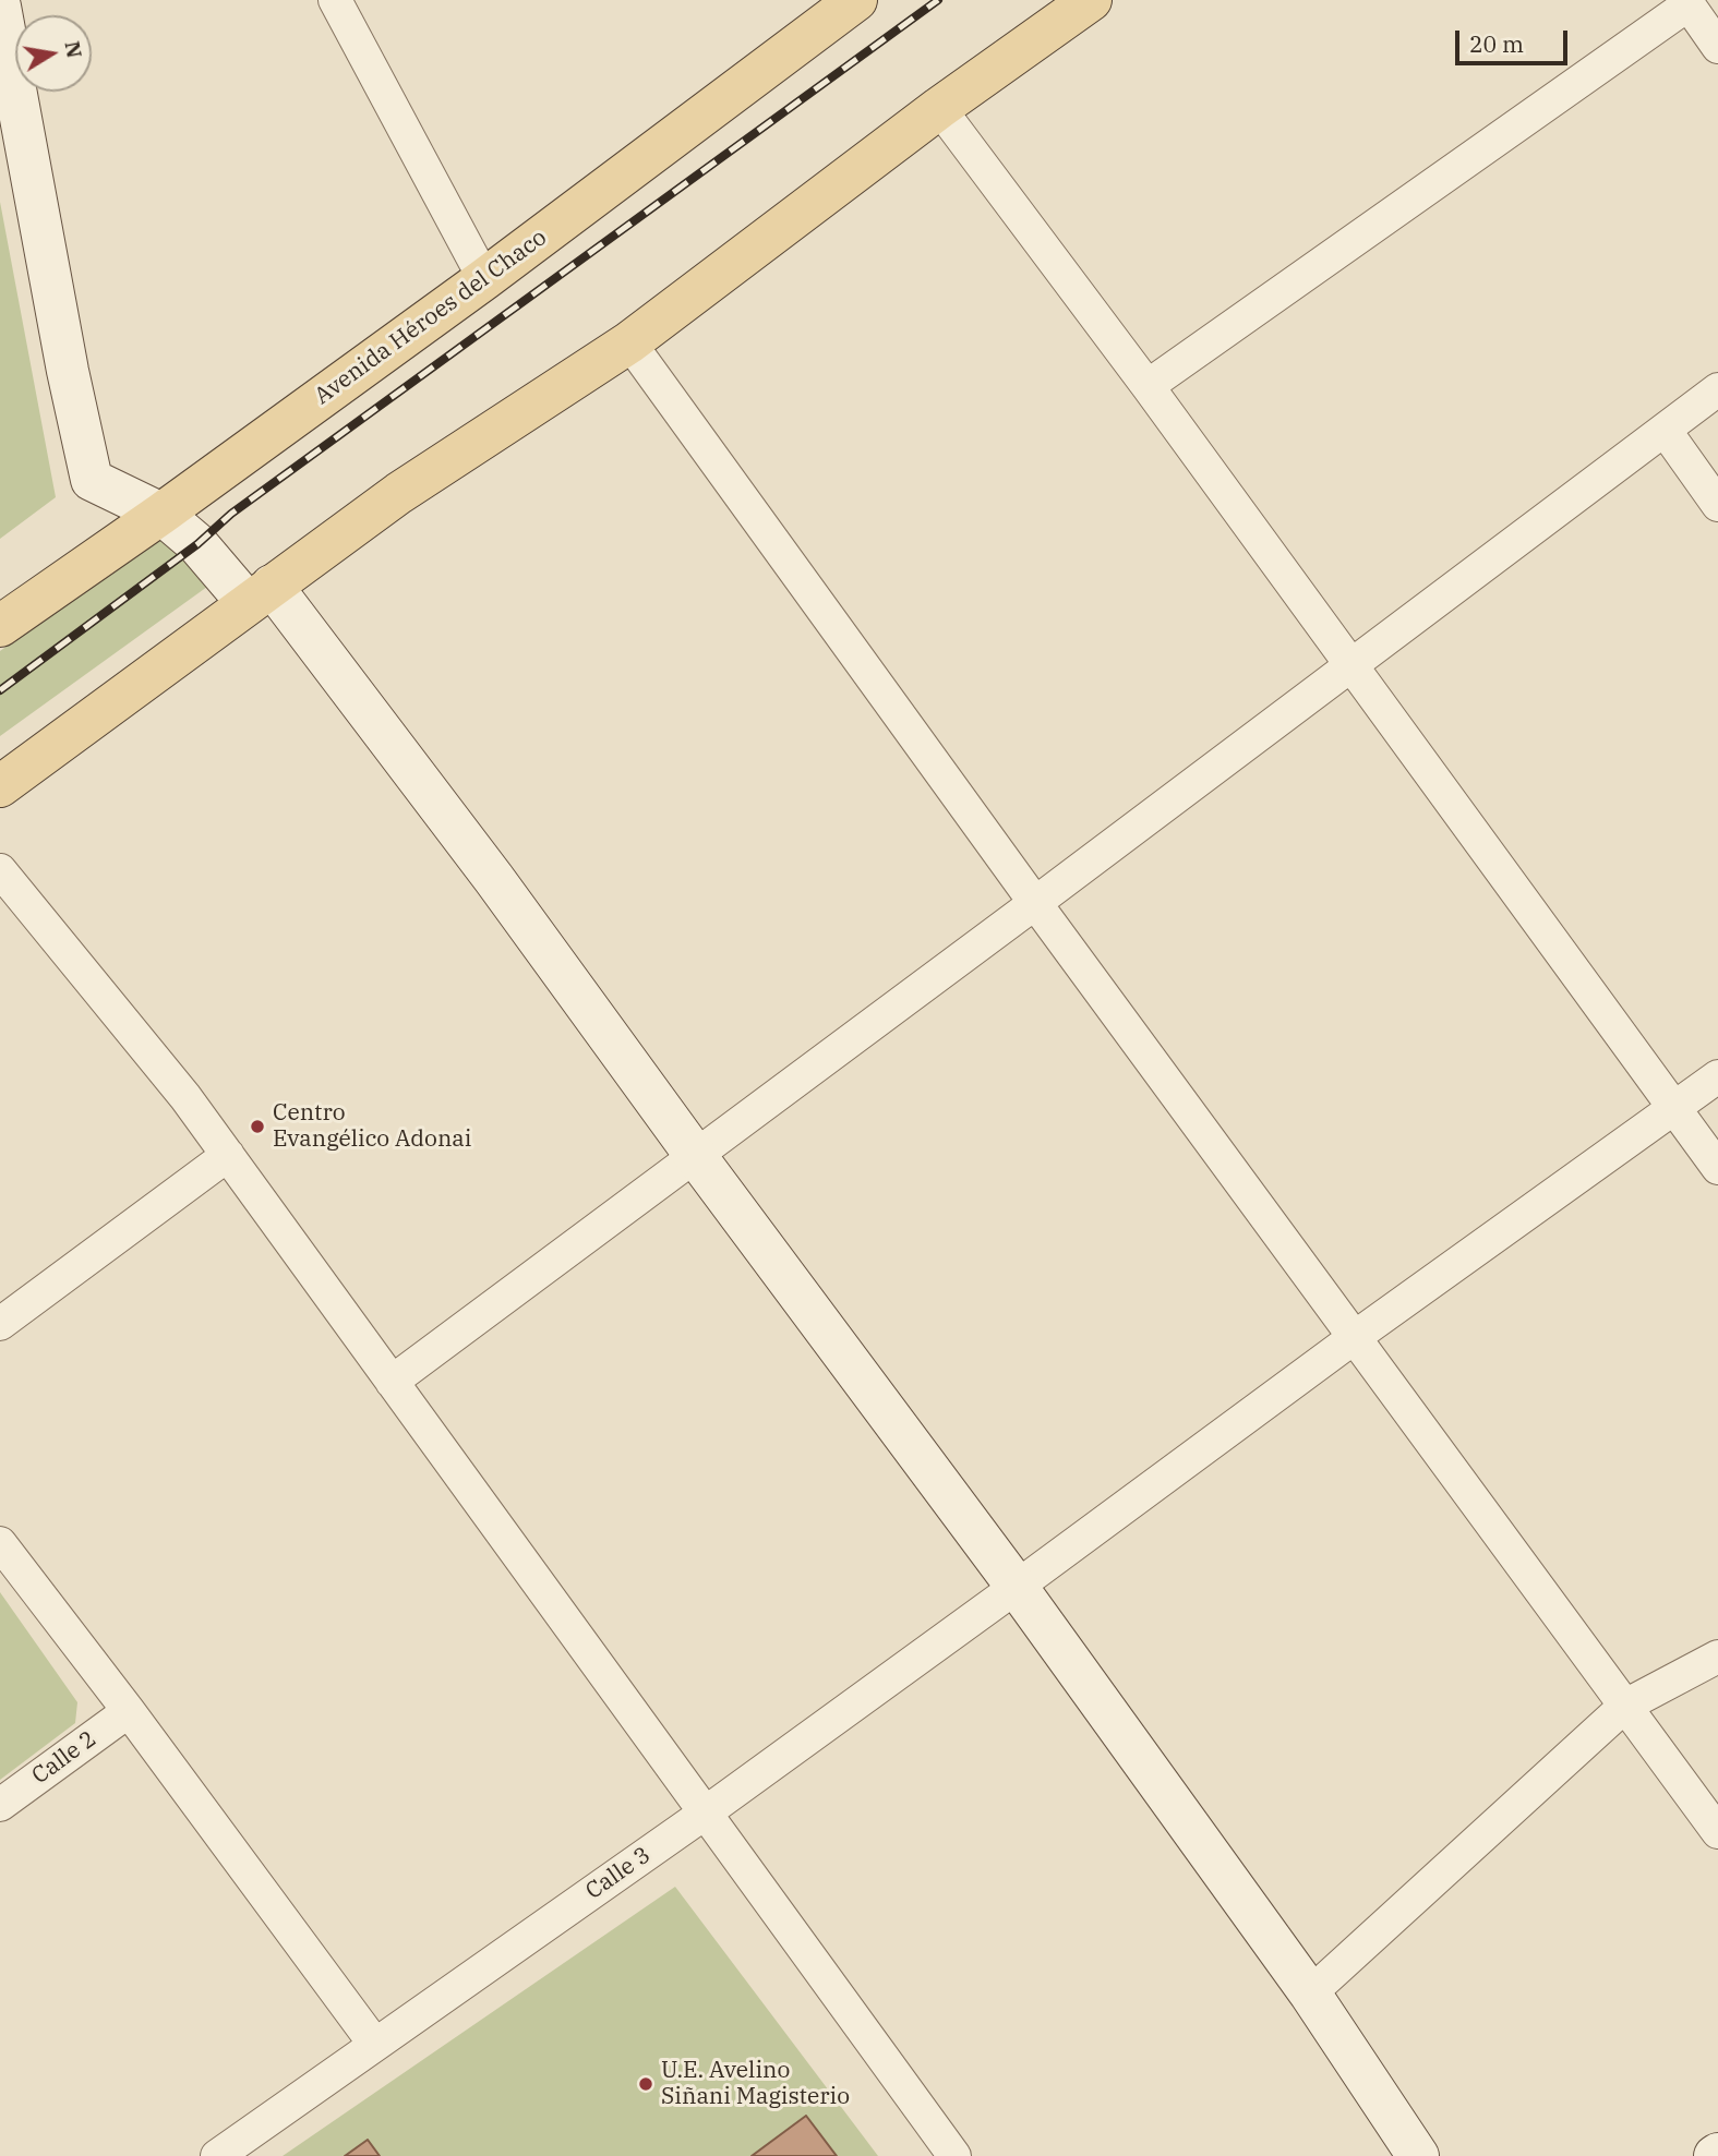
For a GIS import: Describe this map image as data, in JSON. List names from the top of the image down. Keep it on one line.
{"streets":{"main road":["Avenida Héroes del Chaco"],"street":["Calle 2","Calle 3"]},"places":["Centro Evangélico Adonai","U.E. Avelino Siñani Magisterio"],"scale_bar":"20 m","north":"right"}
